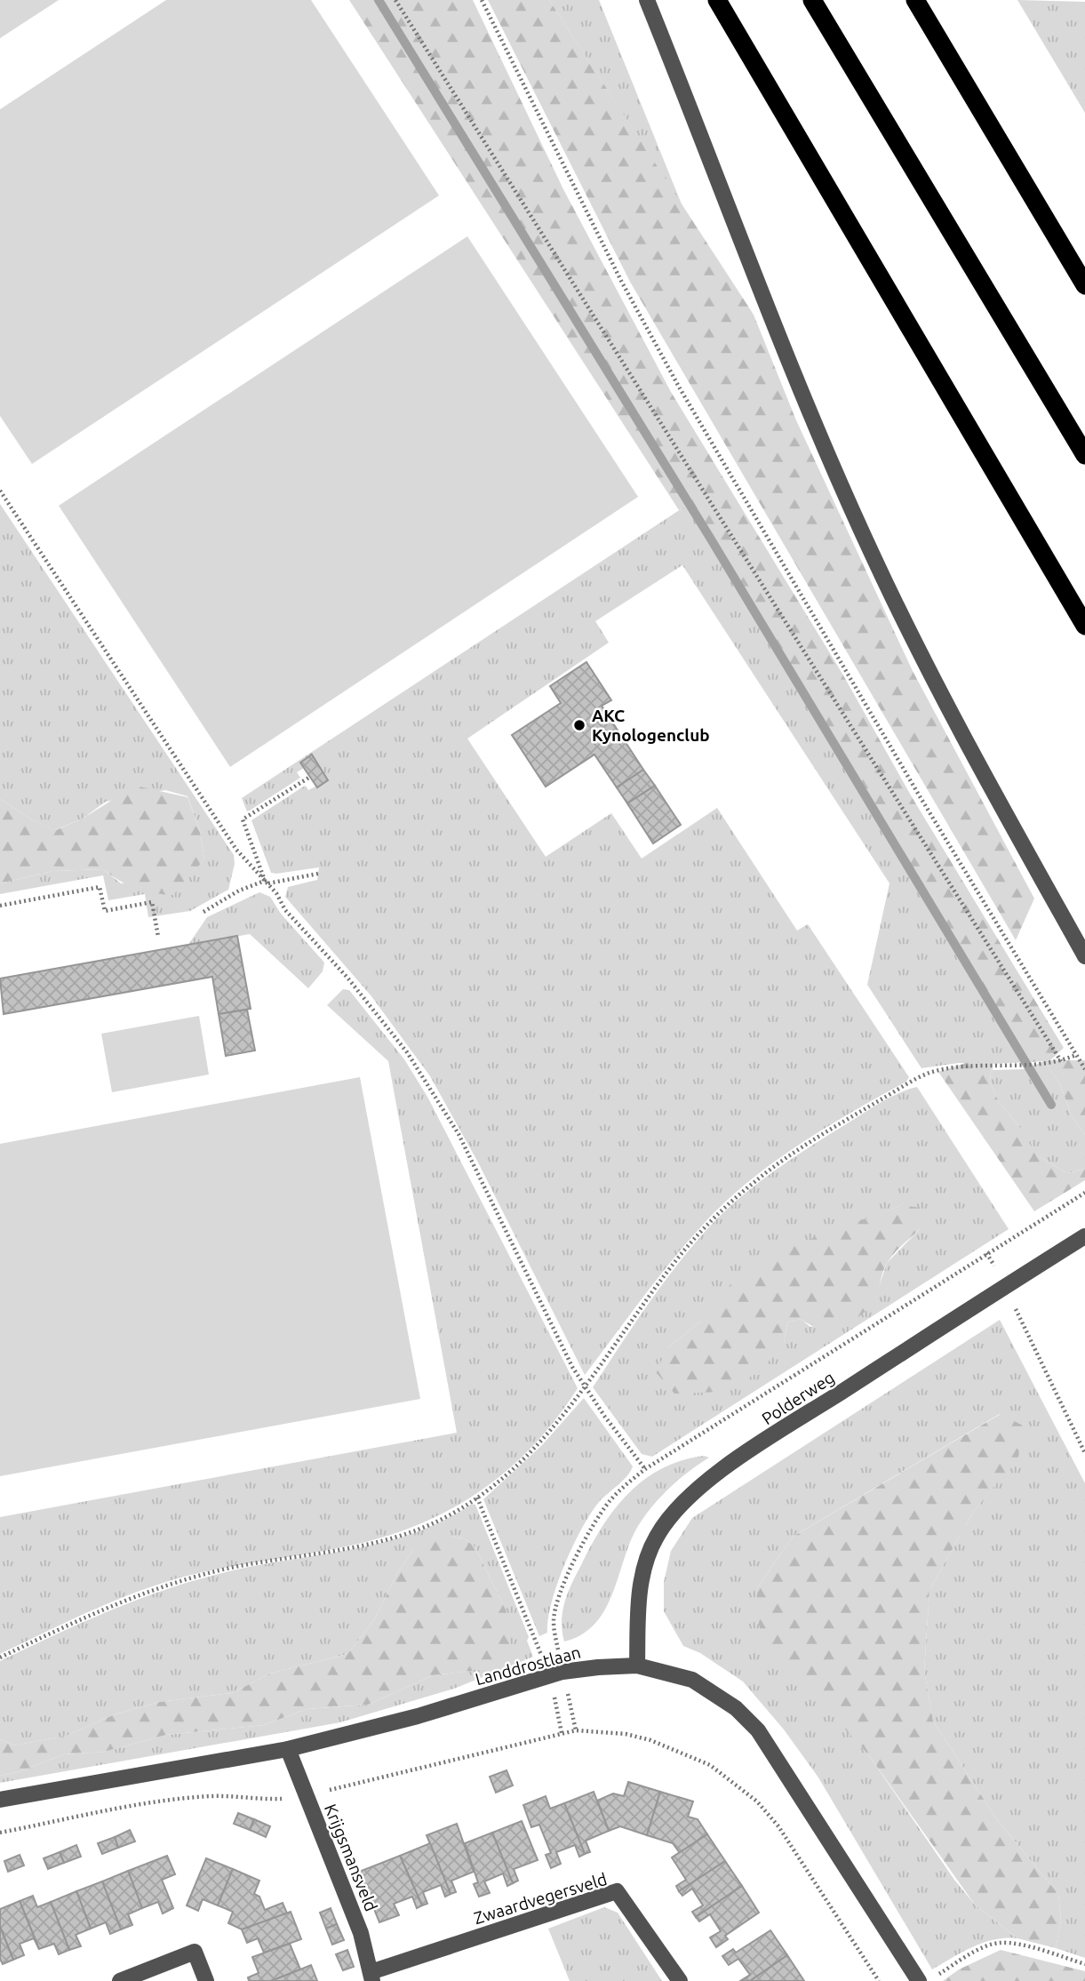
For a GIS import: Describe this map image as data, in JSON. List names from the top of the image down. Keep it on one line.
{"streets":{"street":["Polderweg","Landdrostlaan","Krijgsmansveld","Zwaardvegersveld"]},"crossings":[["Polderweg","Landdrostlaan"],["Landdrostlaan","Krijgsmansveld"],["Krijgsmansveld","Zwaardvegersveld"]],"places":["AKC Kynologenclub"]}
